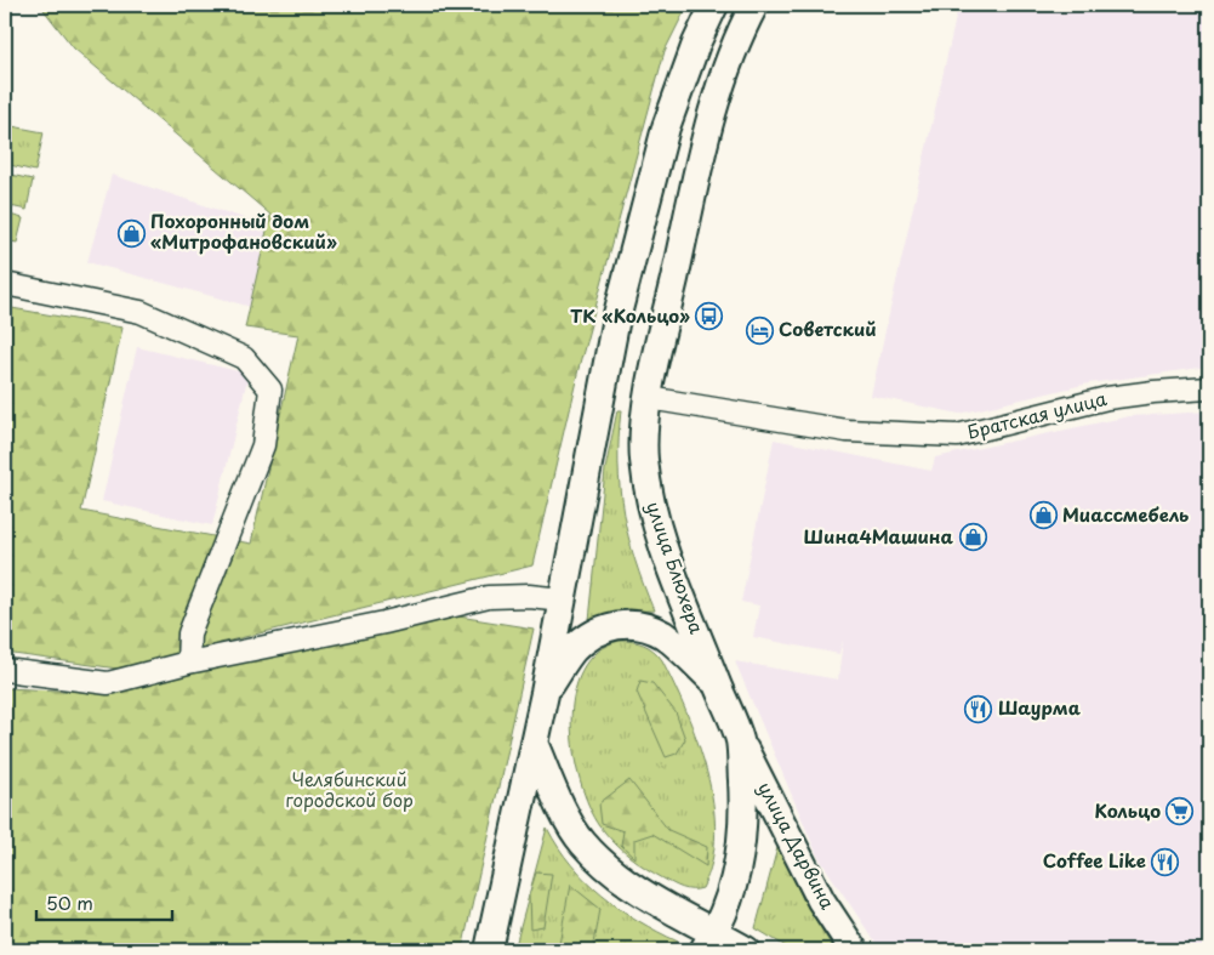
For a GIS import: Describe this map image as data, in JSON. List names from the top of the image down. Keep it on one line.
{"streets":{"main road":["улица Блюхера","улица Дарвина"],"street":["Братская улица"]},"crossings":[["Братская улица","улица Блюхера"],["улица Блюхера","улица Дарвина"]],"parks":["Челябинский городской бор"],"places":{"shop":["Похоронный дом «Митрофановский»","Миассмебель","Шина4Машина"],"bus stop":["ТК «Кольцо»"],"hotel":["Советский"],"restaurant":["Шаурма","Coffee Like"],"supermarket":["Кольцо"]},"scale_bar":"50 m"}
